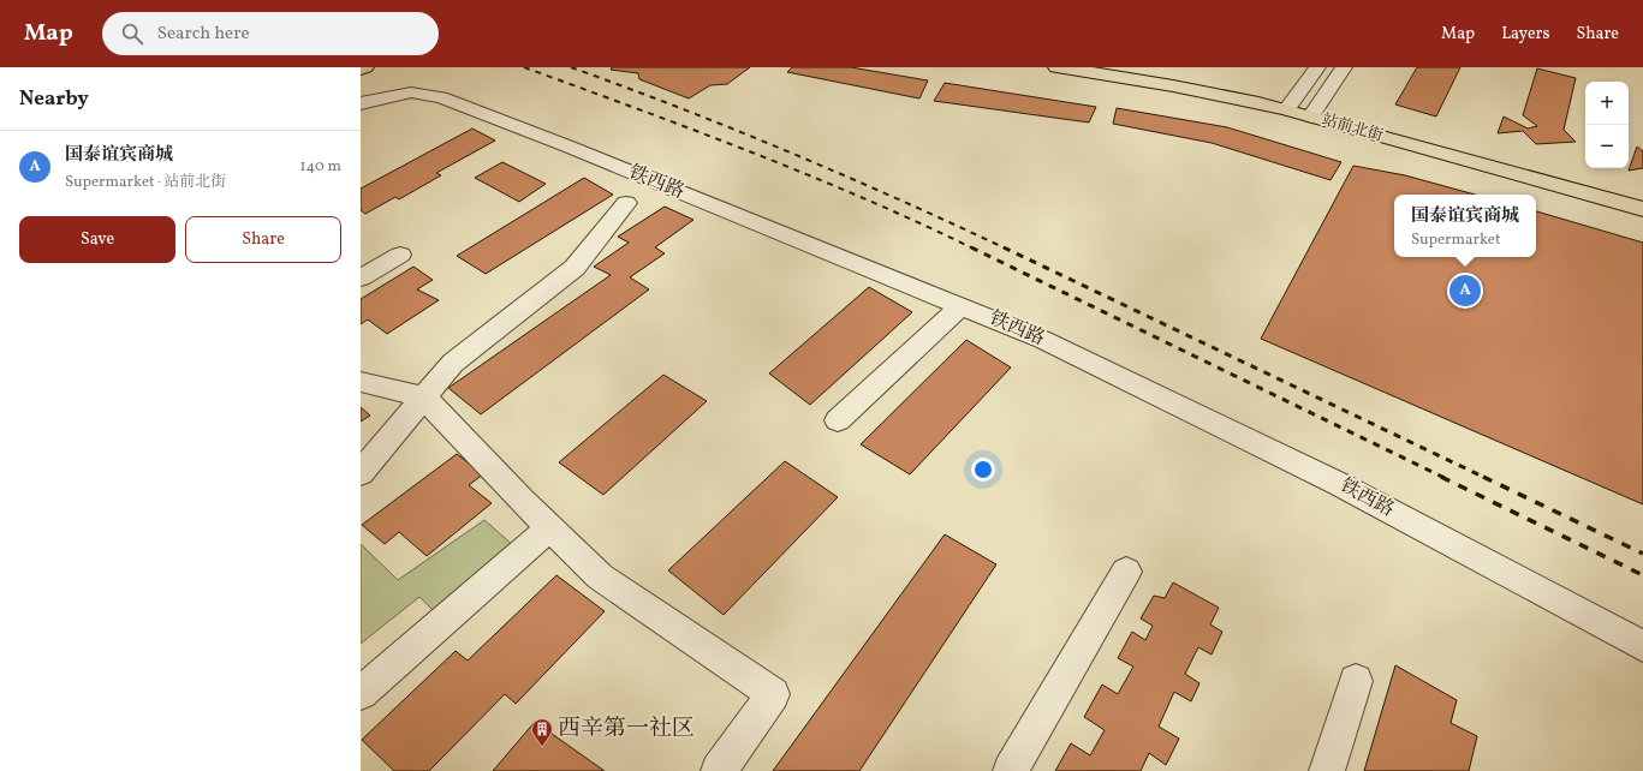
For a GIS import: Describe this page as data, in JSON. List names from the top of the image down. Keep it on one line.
{"streets":{"main road":["站前北街"],"street":["铁西路"]},"places":{"building":["西辛第一社区"]},"page":{"header":"Map","search":"Search here","nav":["Map","Layers","Share"],"heading":"Nearby","map_buttons":["+","−"],"list":[{"mark":"A","name":"国泰谊宾商城","note":"Supermarket · 站前北街","value":"140 m"}],"popup":["国泰谊宾商城","Supermarket"],"buttons":["Save","Share"],"pins":"A"}}
